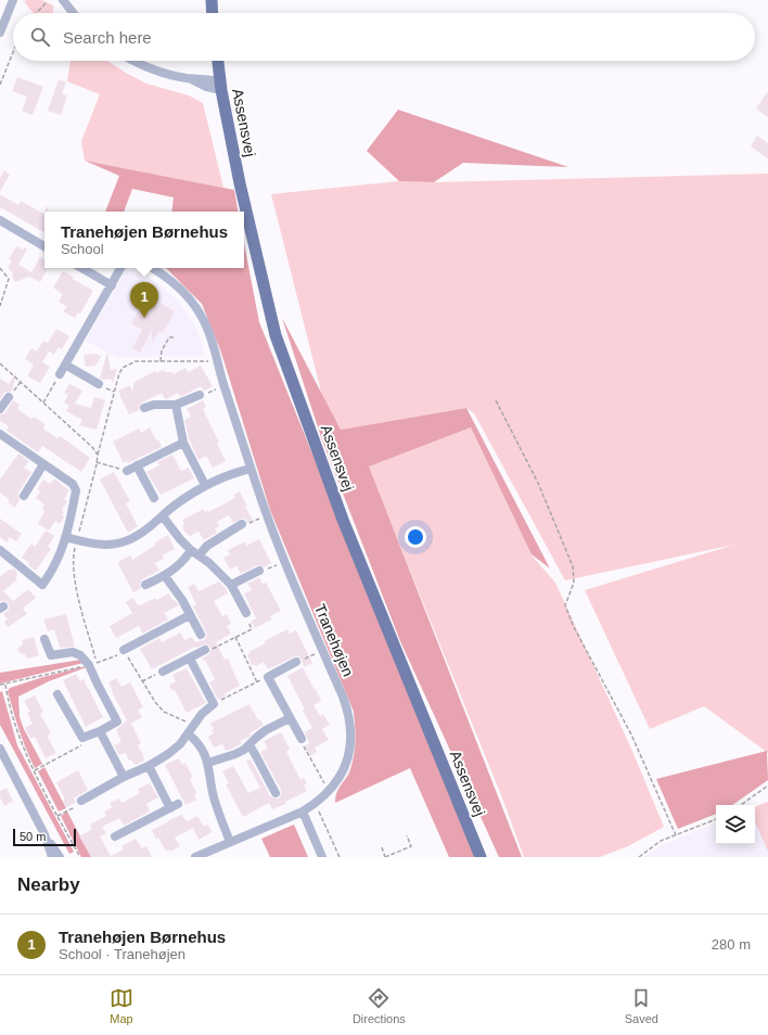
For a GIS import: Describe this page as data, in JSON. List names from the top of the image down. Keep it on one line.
{"streets":{"main road":["Assensvej"],"street":["Tranehøjen"]},"scale_bar":"50 m","page":{"search":"Search here","popup":["Tranehøjen Børnehus","School"],"pins":"1","scale":"50 m","heading":"Nearby","list":[{"mark":"1","name":"Tranehøjen Børnehus","note":"School · Tranehøjen","value":"280 m"}],"nav":["Map","Directions","Saved"]}}
